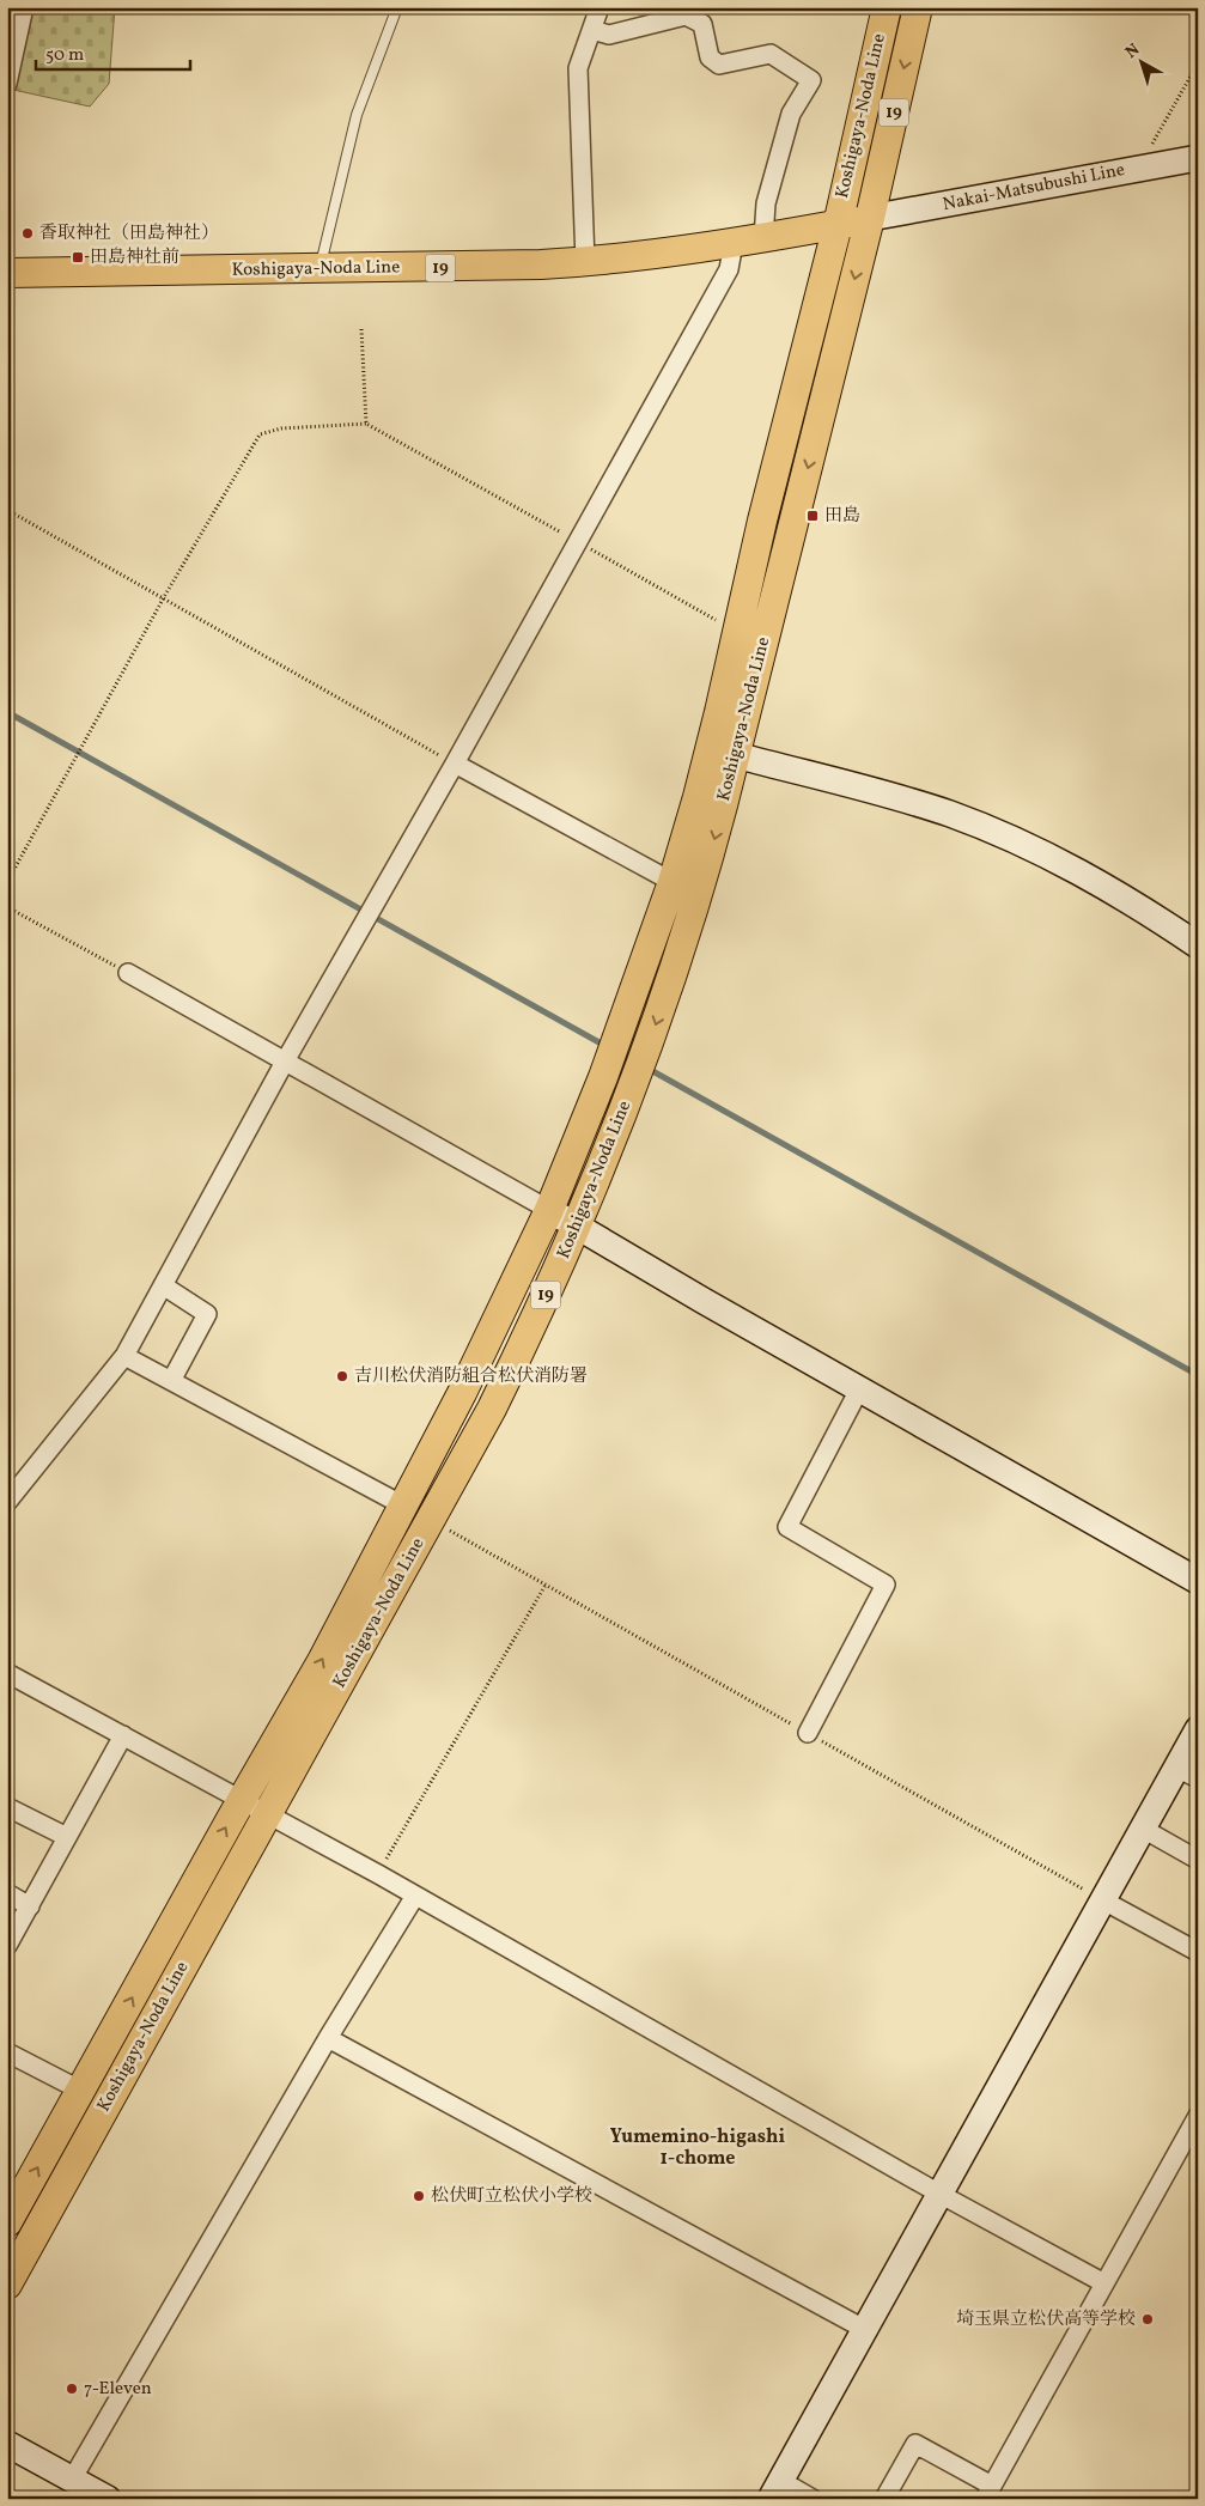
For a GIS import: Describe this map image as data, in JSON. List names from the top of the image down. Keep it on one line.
{"streets":{"main road":["19","Koshigaya-Noda Line"],"street":["Nakai-Matsubushi Line"]},"crossings":[["Koshigaya-Noda Line","Nakai-Matsubushi Line"]],"districts":["Yumemino-higashi 1-chome"],"places":{"other":["香取神社（田島神社）","吉川松伏消防組合松伏消防署","松伏町立松伏小学校","埼玉県立松伏高等学校","7-Eleven"],"transit":["田島神社前","田島"]},"scale_bar":"50 m","north":"top left"}
